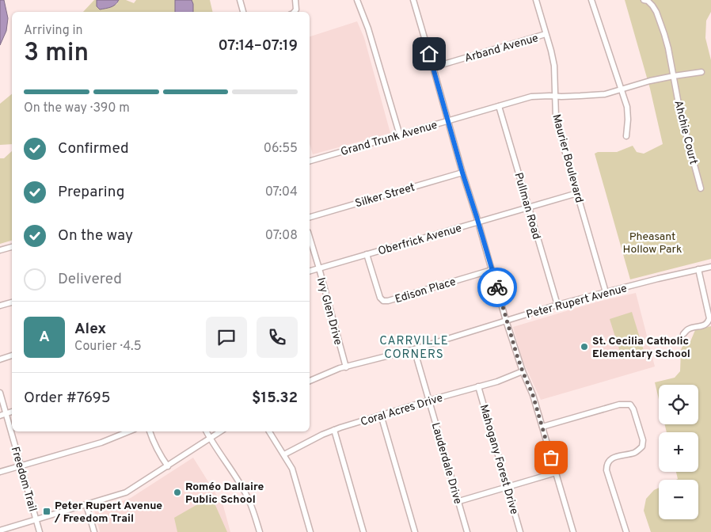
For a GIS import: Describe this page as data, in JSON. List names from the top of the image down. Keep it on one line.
{"streets":{"street":["Arband Avenue","Ahchie Court","Grand Trunk Avenue","Maurier Boulevard","Silker Street","Pullman Road","Oberfrick Avenue","Edison Place","Peter Rupert Avenue","Ivy Glen Drive","Coral Acres Drive","Mahogany Forest Drive","Lauderdale Drive","Freedom Trail"]},"crossings":[["Arband Avenue","Maurier Boulevard"],["Ahchie Court","Grand Trunk Avenue"],["Grand Trunk Avenue","Maurier Boulevard"],["Grand Trunk Avenue","Pullman Road"],["Maurier Boulevard","Oberfrick Avenue"],["Maurier Boulevard","Peter Rupert Avenue"],["Pullman Road","Oberfrick Avenue"],["Pullman Road","Peter Rupert Avenue"],["Oberfrick Avenue","Edison Place"],["Oberfrick Avenue","Ivy Glen Drive"],["Peter Rupert Avenue","Ivy Glen Drive"],["Peter Rupert Avenue","Lauderdale Drive"],["Coral Acres Drive","Mahogany Forest Drive"],["Coral Acres Drive","Lauderdale Drive"]],"districts":["CARRVILLE CORNERS"],"parks":["Pheasant Hollow Park"],"places":{"other":["St. Cecilia Catholic Elementary School","Roméo Dallaire Public School"],"transit":["Peter Rupert Avenue / Freedom Trail"]},"page":{"heading":["3 min","Arriving in","07:14–07:19"],"panel":["Alex","Courier · 4.5","Order #7695","$15.32"],"bar":"On the way · 390 m","list":[["Confirmed","06:55"],["Preparing","07:04"],["On the way","07:08"],"Delivered"],"round":"A","map_buttons":["+","−"]}}
